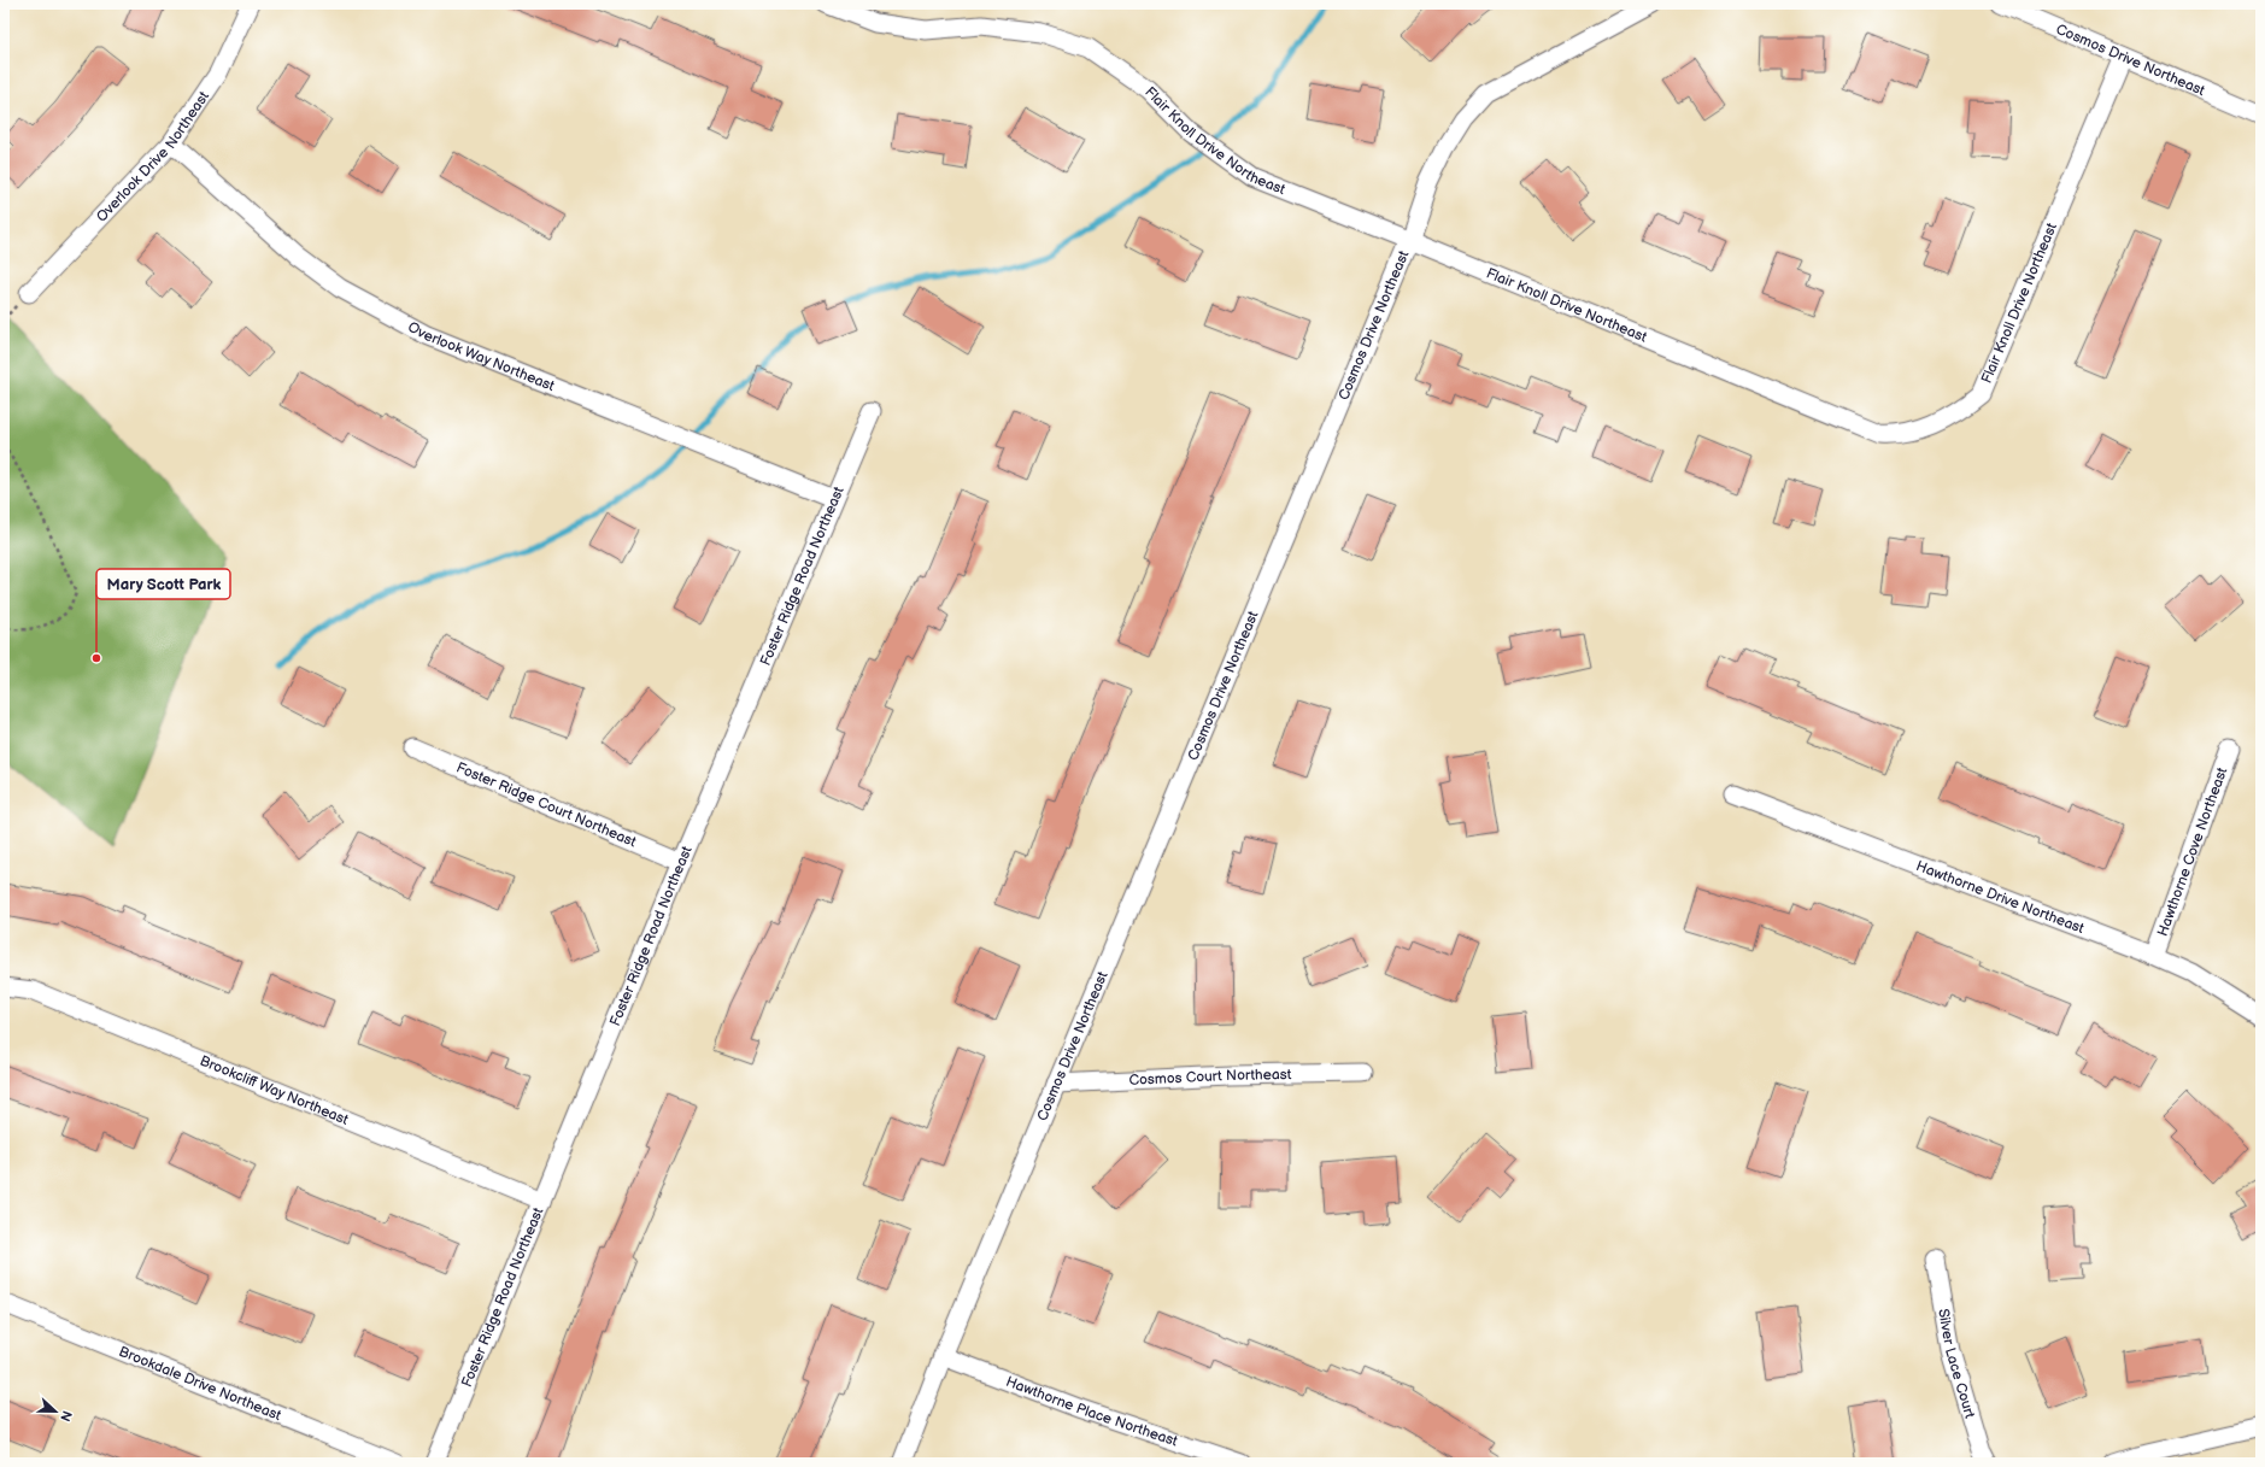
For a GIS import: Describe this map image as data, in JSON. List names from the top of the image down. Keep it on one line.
{"streets":{"street":["Cosmos Drive Northeast","Flair Knoll Drive Northeast","Overlook Drive Northeast","Overlook Way Northeast","Foster Ridge Road Northeast","Foster Ridge Court Northeast","Hawthorne Cove Northeast","Hawthorne Drive Northeast","Cosmos Court Northeast","Brookcliff Way Northeast","Silver Lace Court","Brookdale Drive Northeast","Hawthorne Place Northeast"]},"crossings":[["Cosmos Drive Northeast","Flair Knoll Drive Northeast"],["Cosmos Drive Northeast","Cosmos Court Northeast"],["Cosmos Drive Northeast","Hawthorne Place Northeast"],["Overlook Drive Northeast","Overlook Way Northeast"],["Overlook Way Northeast","Foster Ridge Road Northeast"],["Foster Ridge Road Northeast","Foster Ridge Court Northeast"],["Foster Ridge Road Northeast","Brookcliff Way Northeast"],["Hawthorne Cove Northeast","Hawthorne Drive Northeast"]],"places":["Mary Scott Park"],"north":"right"}
